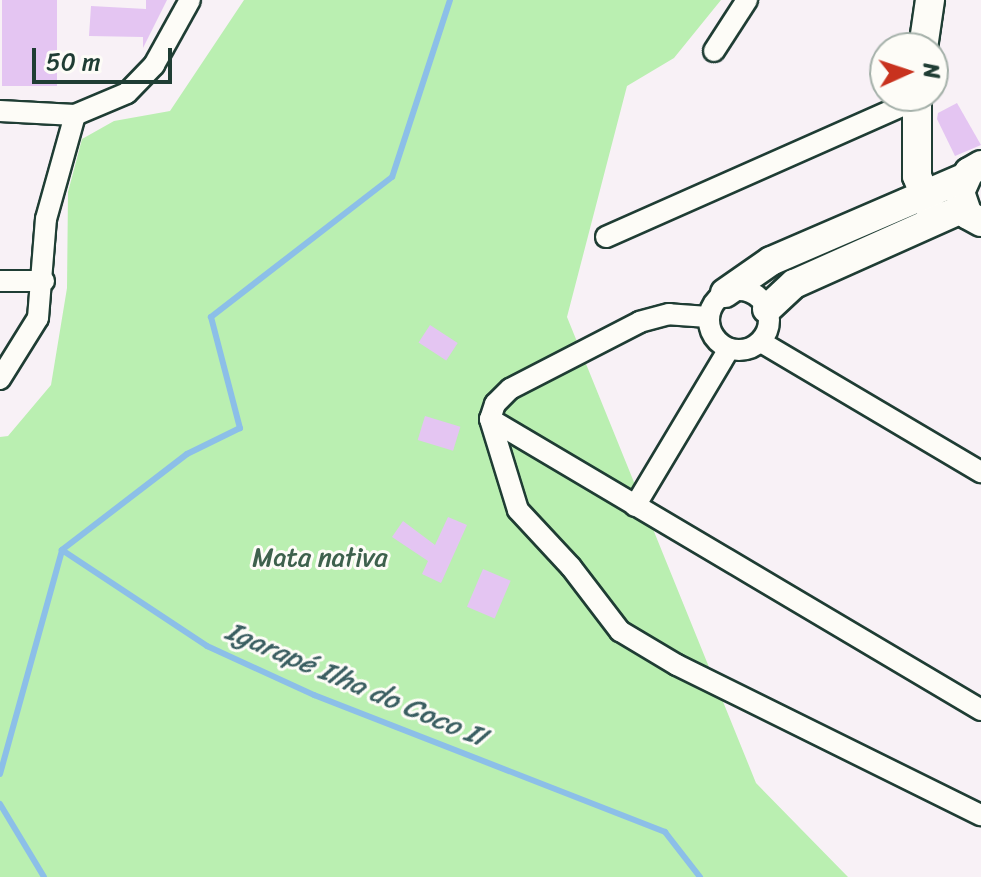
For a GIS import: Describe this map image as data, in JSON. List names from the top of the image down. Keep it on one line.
{"water":["Igarapé Ilha do Coco II"],"parks":["Mata nativa"],"scale_bar":"50 m","north":"right"}
